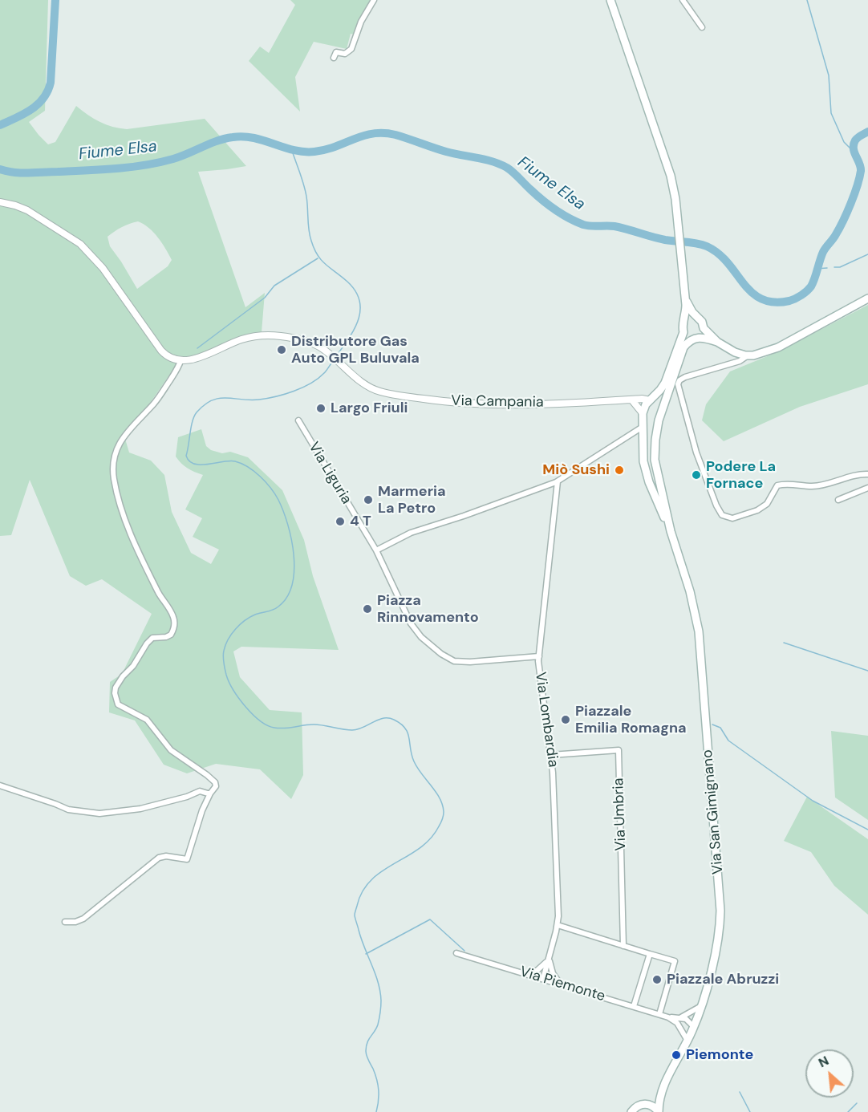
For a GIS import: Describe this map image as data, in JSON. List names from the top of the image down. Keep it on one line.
{"streets":{"main road":["Via San Gimignano"],"street":["Via Campania","Via Liguria","Via Lombardia","Via Umbria","Via Piemonte"]},"crossings":[["Via Campania","Via San Gimignano"],["Via Lombardia","Via Umbria"],["Via Lombardia","Via Piemonte"],["Via San Gimignano","Via Piemonte"]],"water":["Fiume Elsa"],"places":["Distributore Gas Auto GPL Buluvala","Largo Friuli","Miò Sushi","Podere La Fornace","Marmeria La Petro","4 T","Piazza Rinnovamento","Piazzale Emilia Romagna","Piazzale Abruzzi","Piemonte"],"north":"top left"}
